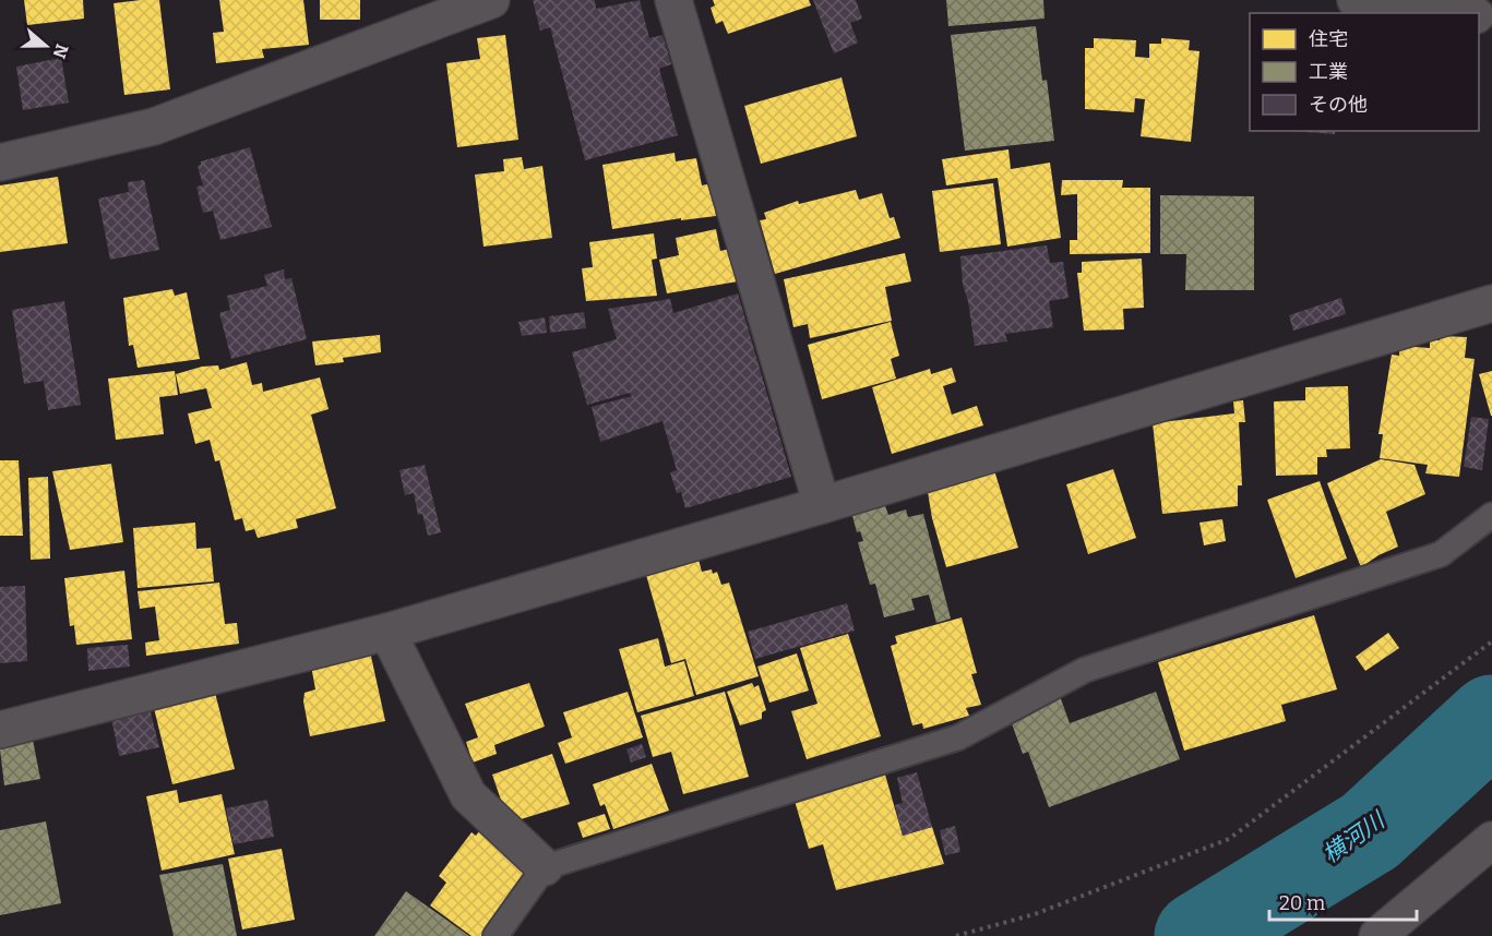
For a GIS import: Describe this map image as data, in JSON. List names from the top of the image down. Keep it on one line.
{"water":["横河川"],"legend":["住宅","工業","その他"],"scale_bar":"20 m","north":"right"}
